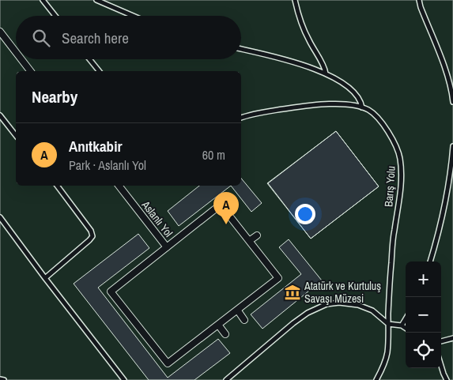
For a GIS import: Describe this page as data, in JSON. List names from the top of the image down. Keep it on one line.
{"streets":{"street":["Aslanlı Yol"],"lane":["Barış Yolu"]},"places":{"museum":["Atatürk ve Kurtuluş Savaşı Müzesi"]},"page":{"search":"Search here","heading":"Nearby","list":[{"mark":"A","name":"Anıtkabir","note":"Park · Aslanlı Yol","value":"60 m"}],"pins":"A","map_buttons":["+","−"]}}
